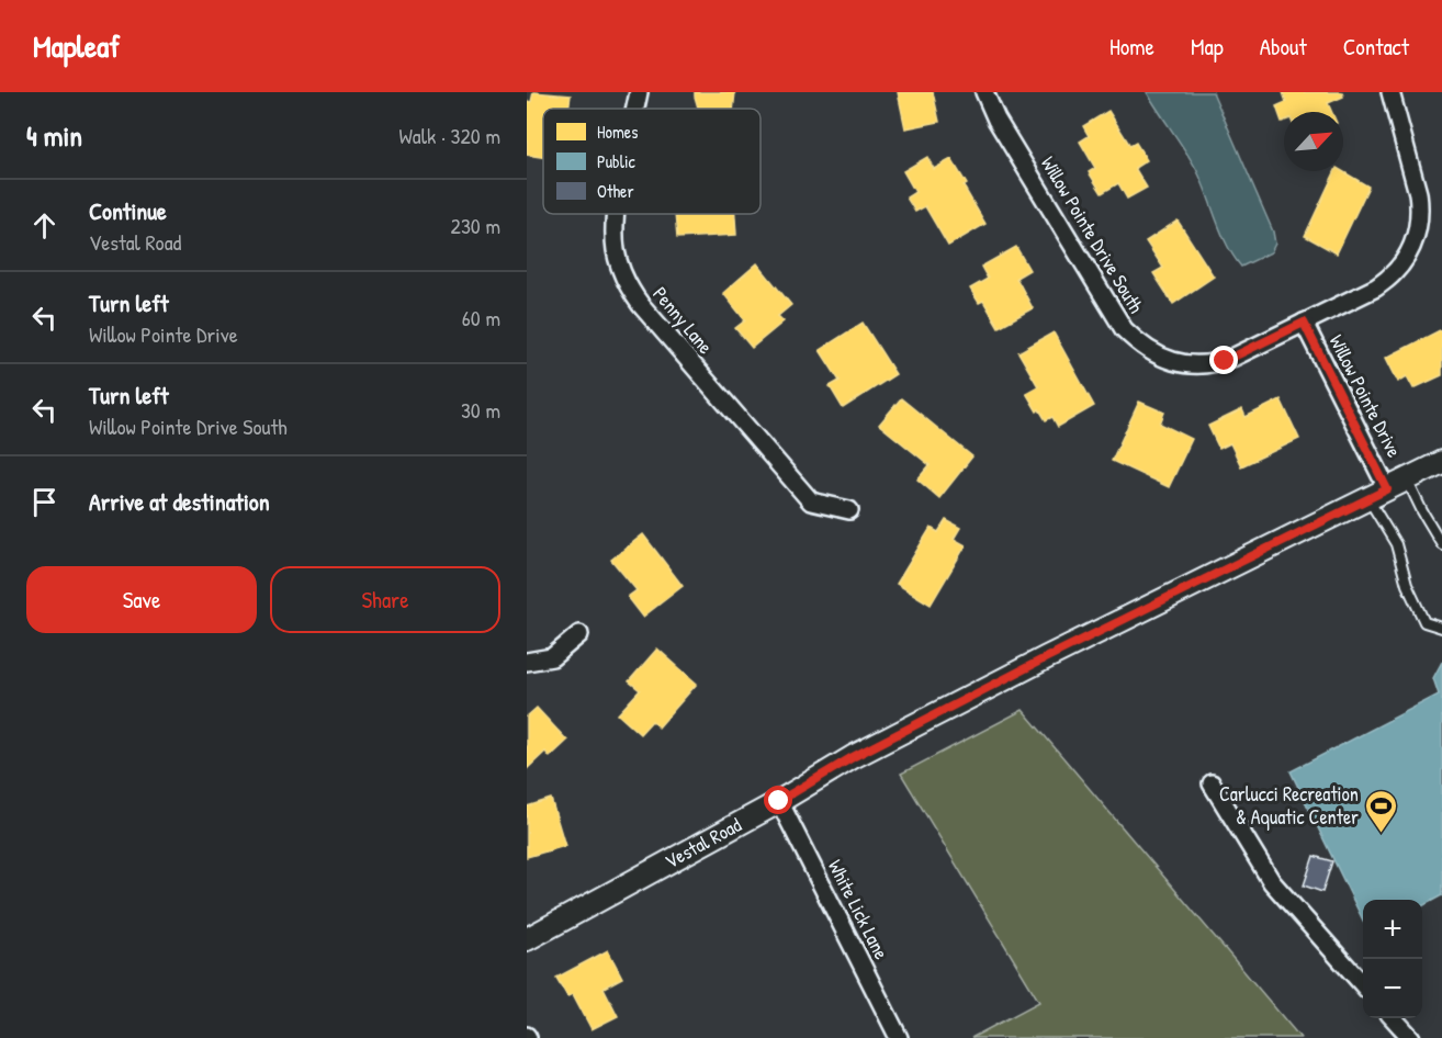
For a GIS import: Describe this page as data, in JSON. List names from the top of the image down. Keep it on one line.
{"streets":{"street":["Willow Pointe Drive South","Penny Lane","Willow Pointe Drive","Vestal Road","White Lick Lane"]},"crossings":[["Willow Pointe Drive South","Willow Pointe Drive"],["Willow Pointe Drive","Vestal Road"],["Vestal Road","White Lick Lane"]],"places":{"sports":["Carlucci Recreation & Aquatic Center"]},"legend":["Homes","Public","Other"],"north":"top right","page":{"header":"Mapleaf","nav":["Home","Map","About","Contact"],"heading":["4 min","Walk · 320 m"],"list":[["Continue","Vestal Road","230 m"],["Turn left","Willow Pointe Drive","60 m"],["Turn left","Willow Pointe Drive South","30 m"],"Arrive at destination"],"buttons":["Save","Share"],"map_buttons":["+","−"]}}
